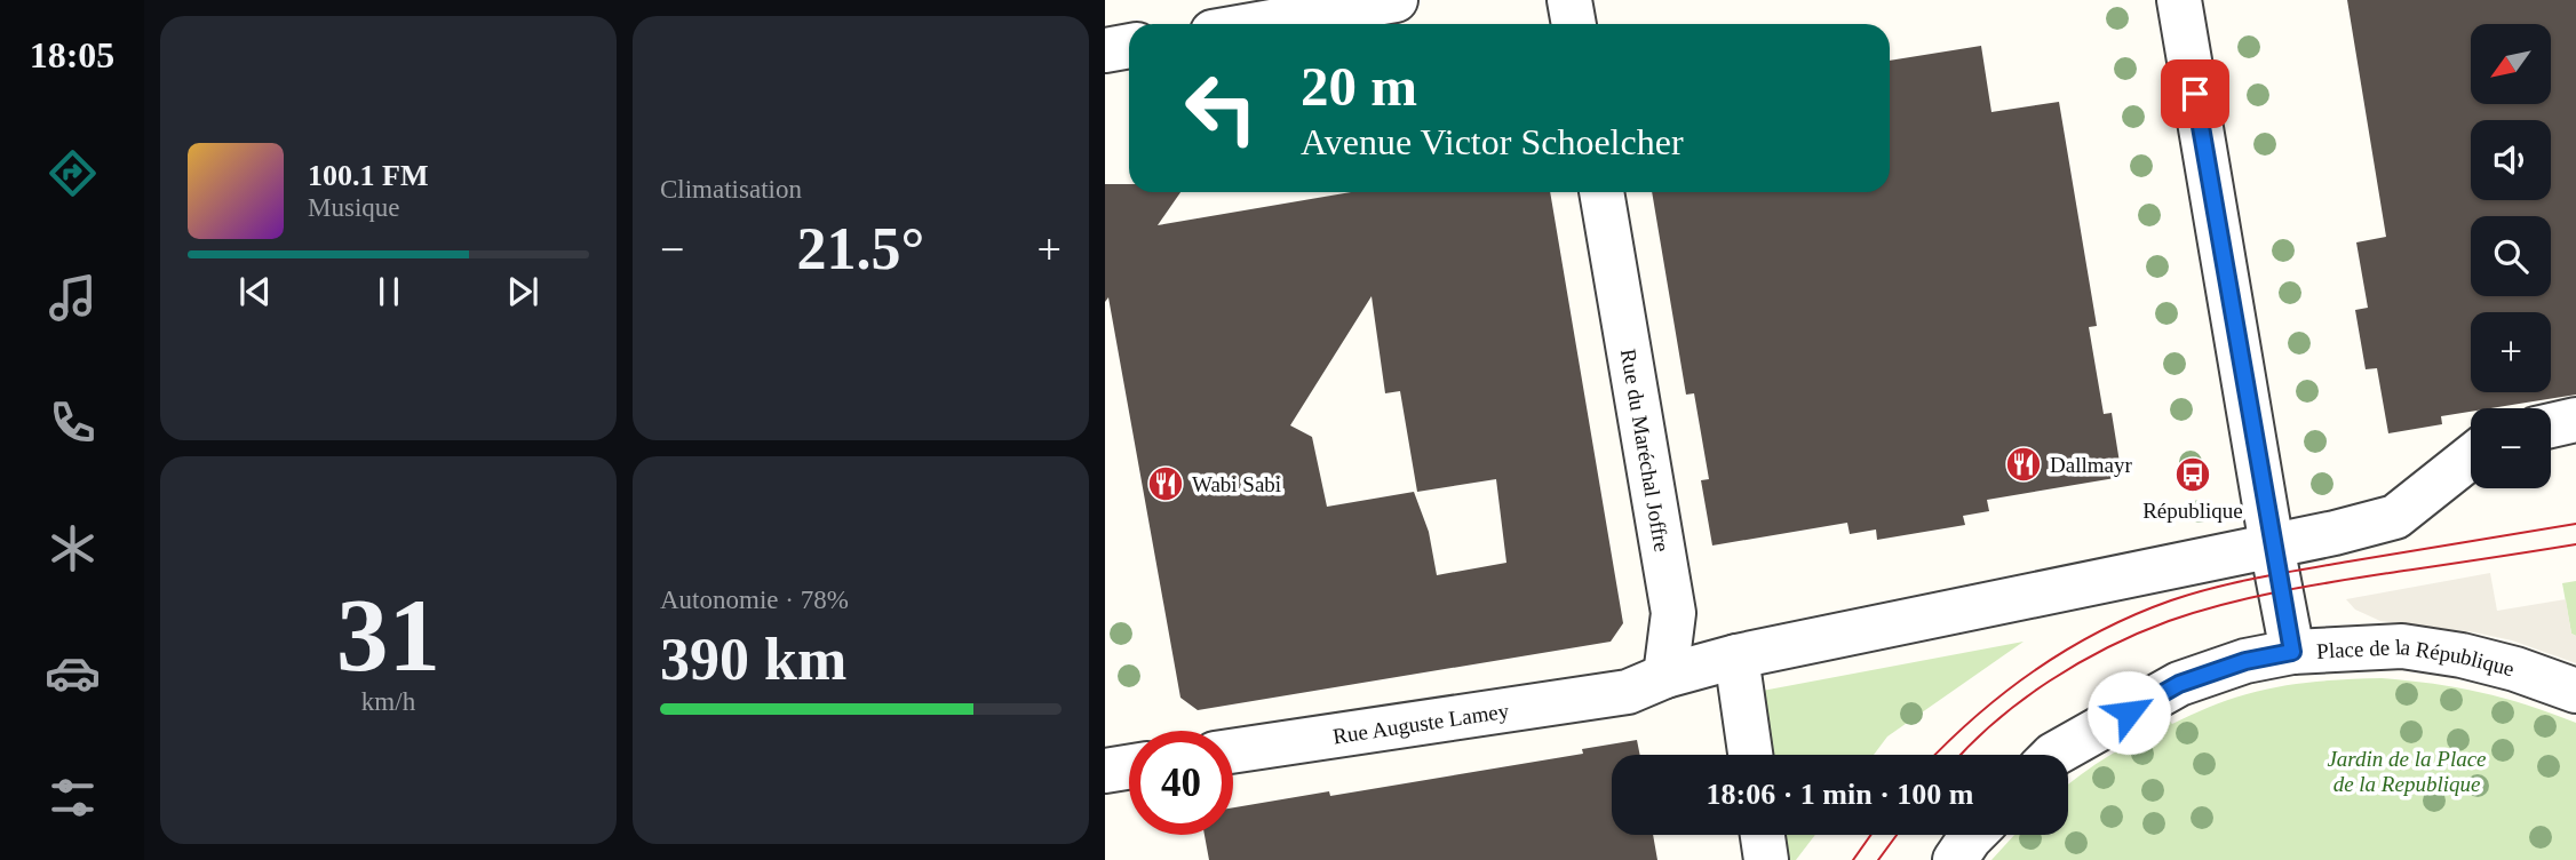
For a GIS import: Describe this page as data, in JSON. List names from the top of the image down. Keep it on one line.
{"streets":{"street":["Rue du Maréchal Joffre","Place de la République","Rue Auguste Lamey"]},"crossings":[["Rue du Maréchal Joffre","Rue Auguste Lamey"]],"parks":["Jardin de la Place de la Republique"],"places":{"restaurant":["Dallmayr","Wabi Sabi"],"bus stop":["République"]},"north":"bottom left","page":{"tabs":"18:05","tile":["Climatisation",["31","km/h"],["Autonomie · 78%","390 km"]],"map_buttons":["+","−"],"turn":["20 m","Avenue Victor Schoelcher"],"song":["100.1 FM","Musique"],"heat":["−","21.5°","+"],"limit":"40","trip":"18:06 · 1 min · 100 m"}}
